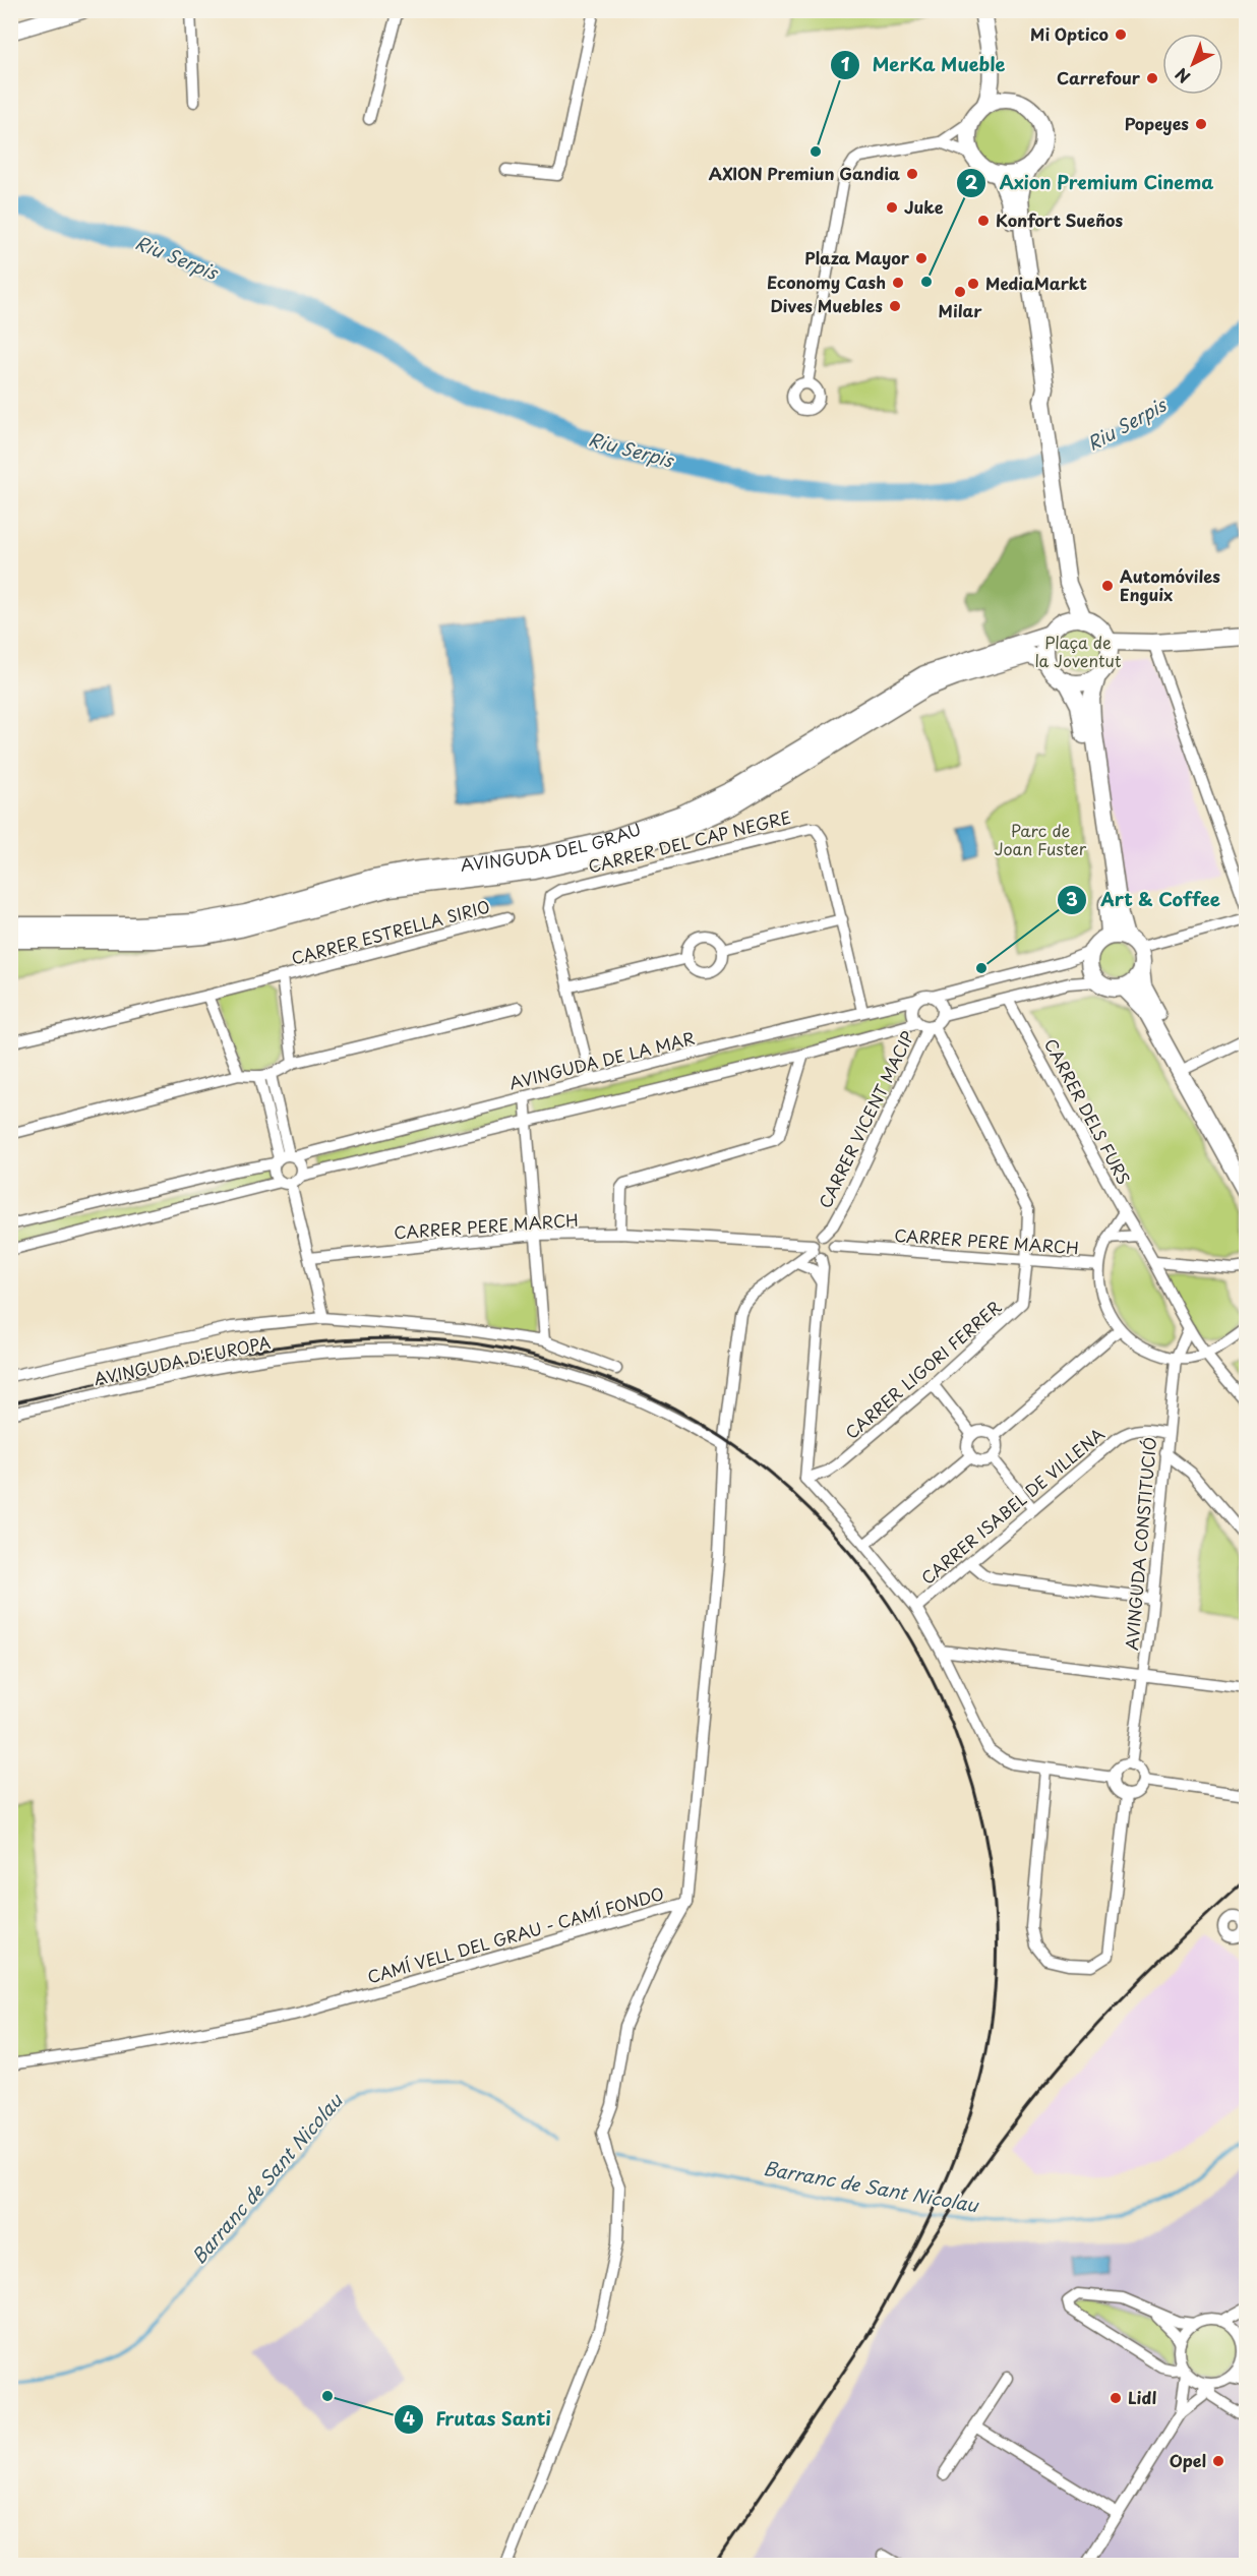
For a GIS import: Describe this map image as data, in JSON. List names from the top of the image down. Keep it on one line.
{"streets":{"main road":["AVINGUDA DEL GRAU"],"street":["CARRER DEL CAP NEGRE","CARRER ESTRELLA SIRIO","AVINGUDA DE LA MAR","CARRER DELS FURS","CARRER VICENT MACIP","CARRER PERE MARCH","AVINGUDA D'EUROPA","CARRER LIGORI FERRER","CARRER ISABEL DE VILLENA","AVINGUDA CONSTITUCIÓ","CAMÍ VELL DEL GRAU - CAMÍ FONDO"]},"crossings":[["AVINGUDA DE LA MAR","CARRER VICENT MACIP"],["AVINGUDA DE LA MAR","CARRER LIGORI FERRER"],["CARRER DELS FURS","CARRER PERE MARCH"],["CARRER DELS FURS","AVINGUDA CONSTITUCIÓ"],["CARRER VICENT MACIP","CARRER PERE MARCH"],["CARRER VICENT MACIP","CARRER LIGORI FERRER"],["CARRER PERE MARCH","CARRER LIGORI FERRER"],["AVINGUDA D'EUROPA","CAMÍ VELL DEL GRAU - CAMÍ FONDO"],["CARRER ISABEL DE VILLENA","AVINGUDA CONSTITUCIÓ"]],"water":["Riu Serpis","Barranc de Sant Nicolau"],"parks":["Plaça de la Joventut","Parc de Joan Fuster"],"places":["Mi Optico","Carrefour","Popeyes","MerKa Mueble","AXION Premiun Gandia","Juke","Konfort Sueños","Plaza Mayor","Axion Premium Cinema","Economy Cash","MediaMarkt","Milar","Dives Muebles","Automóviles Enguix","Art & Coffee","Frutas Santi","Lidl","Opel"],"north":"bottom left"}
